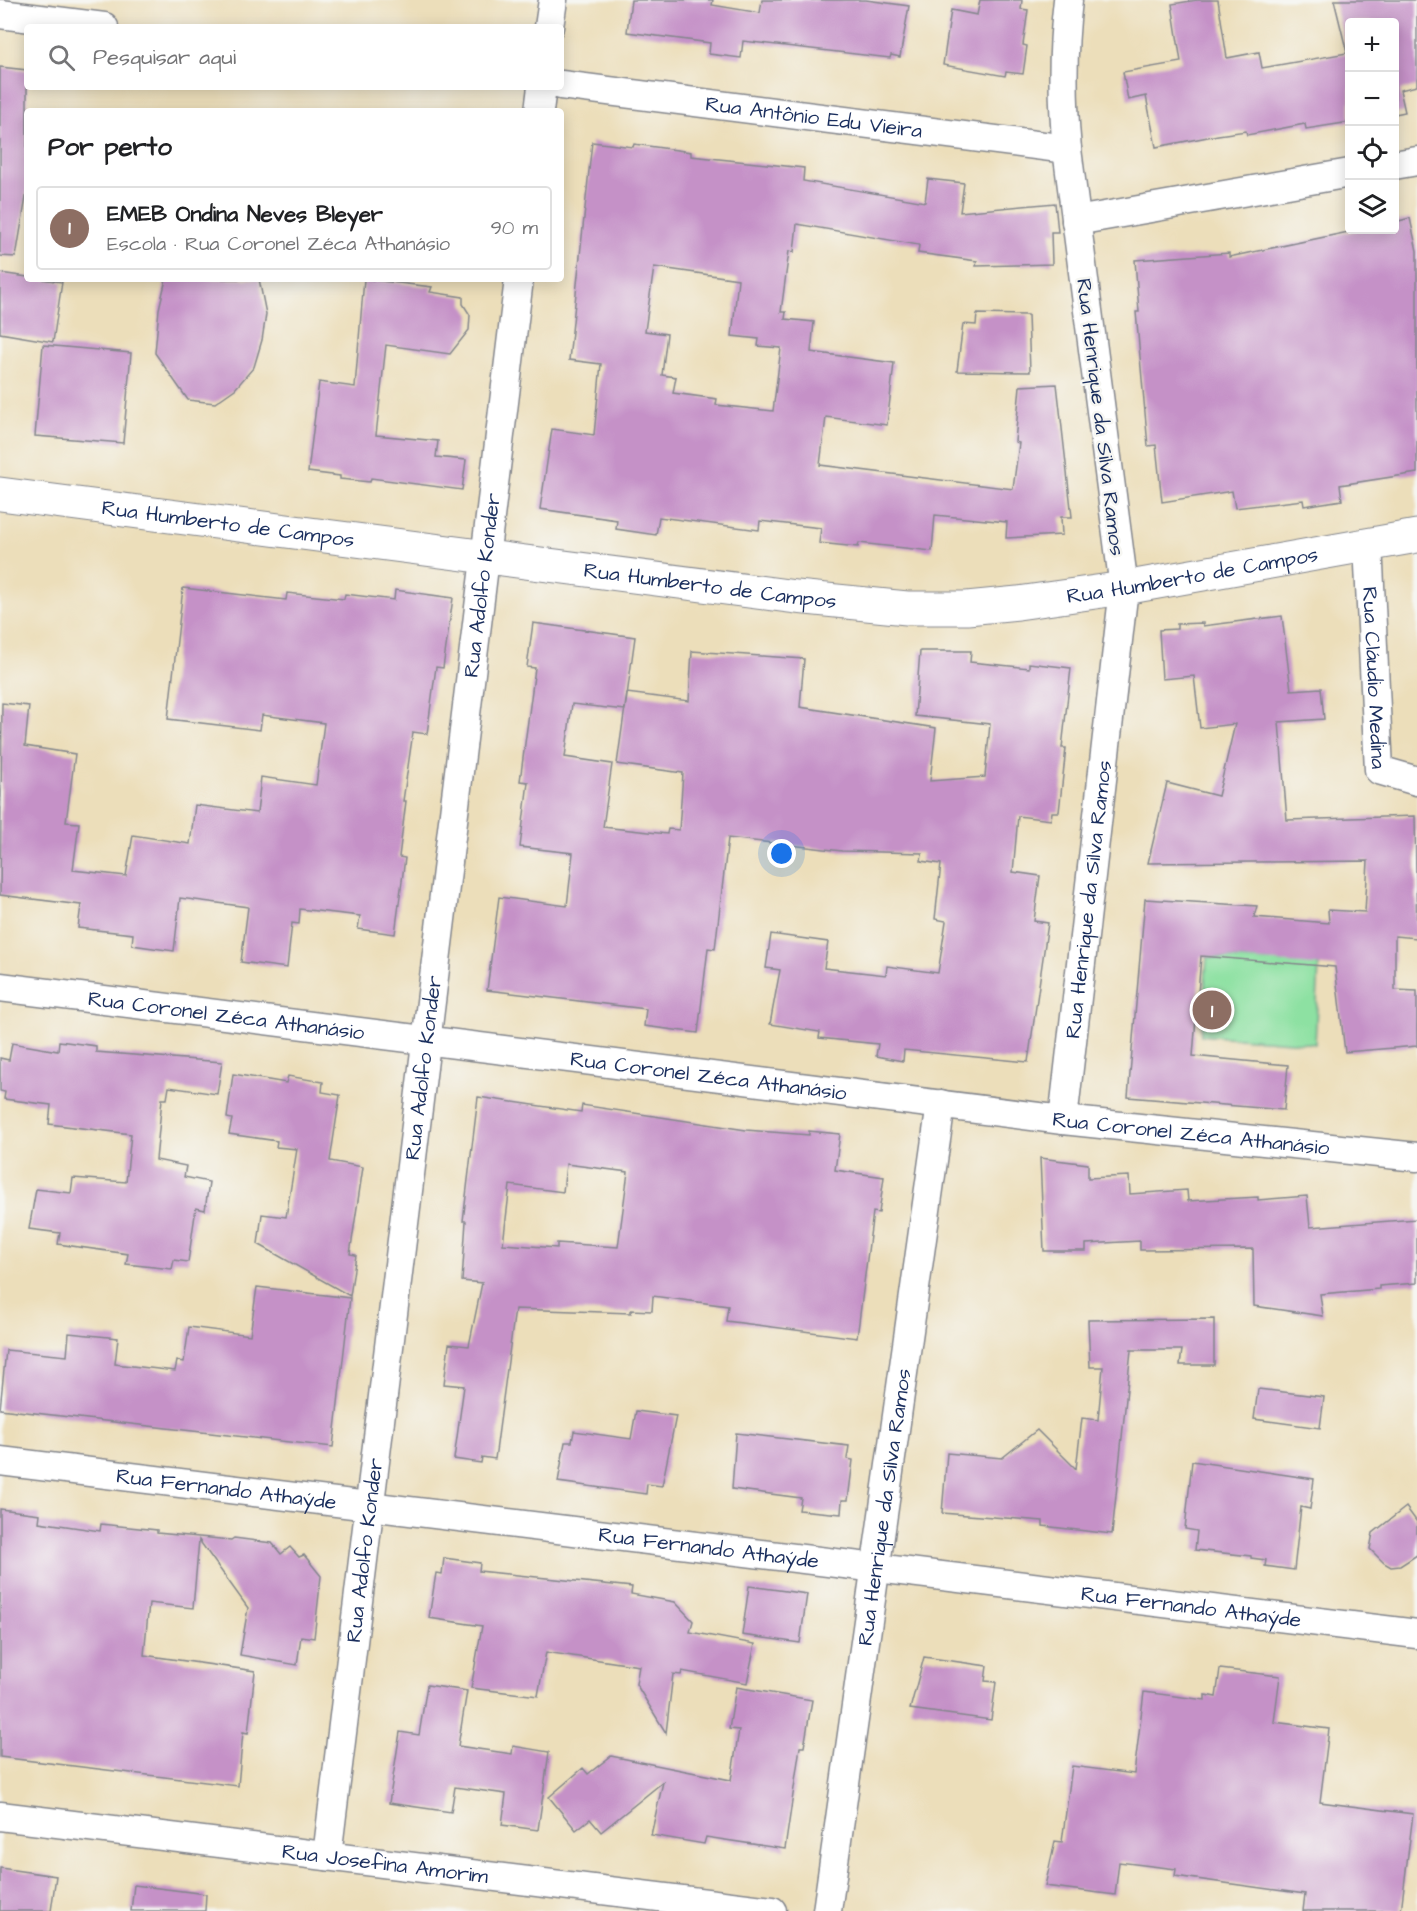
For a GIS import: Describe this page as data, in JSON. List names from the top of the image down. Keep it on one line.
{"streets":{"main road":["Rua Humberto de Campos"],"street":["Rua Antônio Edu Vieira","Rua Henrique da Silva Ramos","Rua Adolfo Konder","Rua Cláudio Medina","Rua Coronel Zéca Athanásio","Rua Fernando Athaýde","Rua Josefina Amorim"]},"crossings":[["Rua Antônio Edu Vieira","Rua Henrique da Silva Ramos"],["Rua Henrique da Silva Ramos","Rua Humberto de Campos"],["Rua Henrique da Silva Ramos","Rua Coronel Zéca Athanásio"],["Rua Henrique da Silva Ramos","Rua Fernando Athaýde"],["Rua Humberto de Campos","Rua Adolfo Konder"],["Rua Humberto de Campos","Rua Cláudio Medina"],["Rua Adolfo Konder","Rua Coronel Zéca Athanásio"],["Rua Adolfo Konder","Rua Fernando Athaýde"],["Rua Adolfo Konder","Rua Josefina Amorim"]],"page":{"map_buttons":["+","−"],"search":"Pesquisar aqui","heading":"Por perto","list":[{"mark":"1","name":"EMEB Ondina Neves Bleyer","note":"Escola · Rua Coronel Zéca Athanásio","value":"90 m"}],"pins":"1"}}
